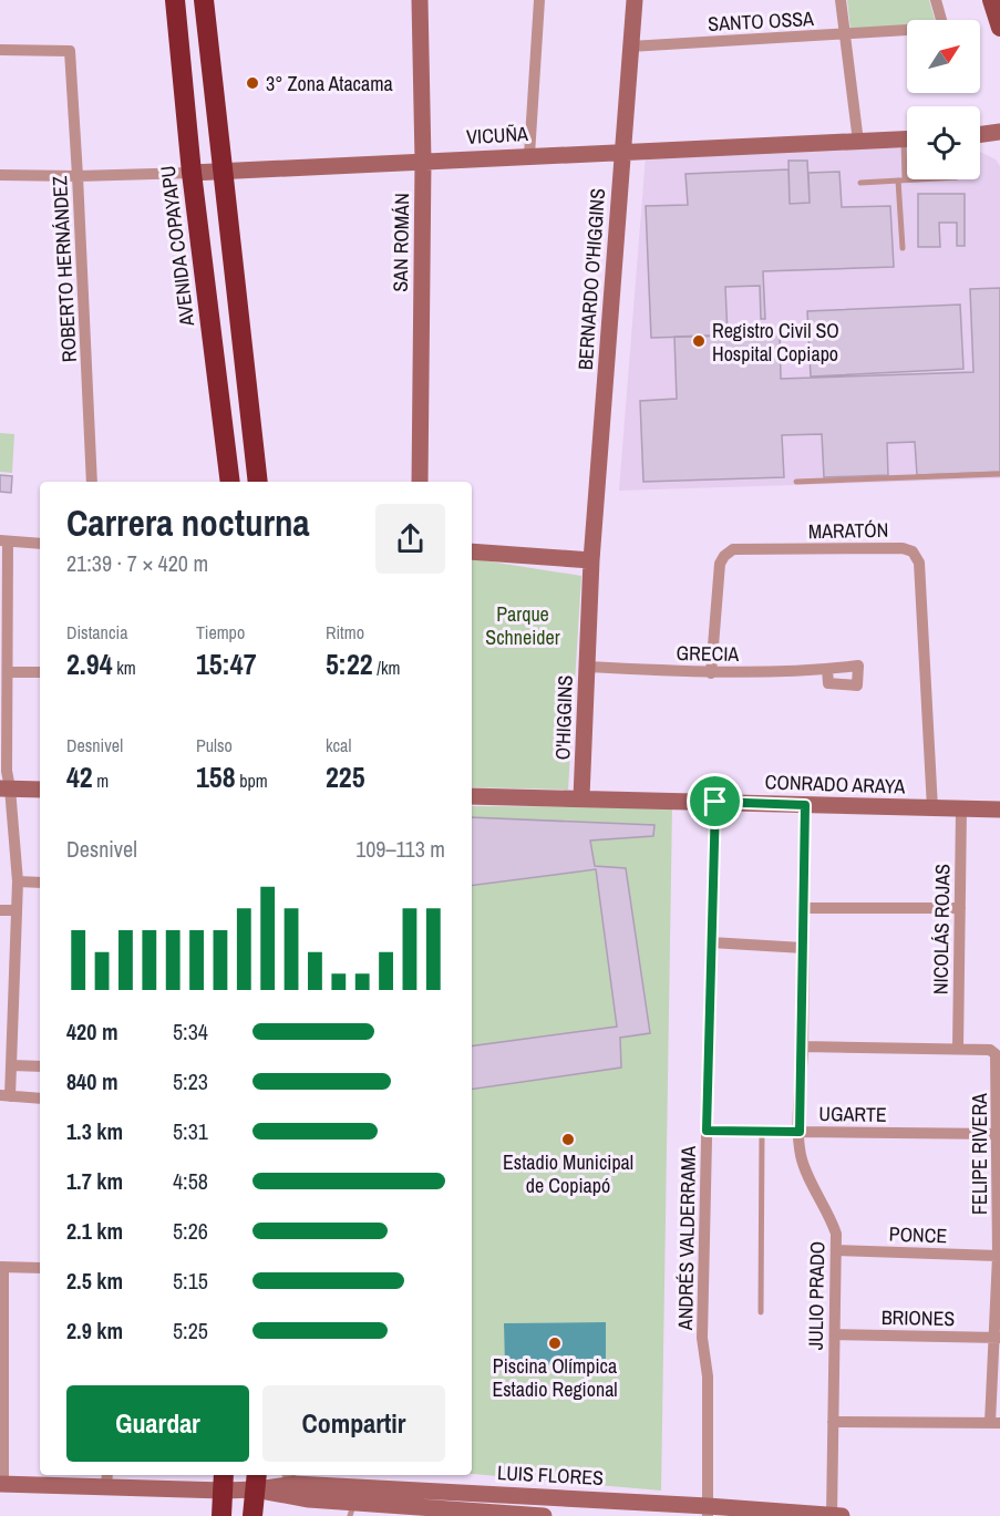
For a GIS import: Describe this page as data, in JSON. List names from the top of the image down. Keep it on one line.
{"streets":{"highway":["AVENIDA COPAYAPU"],"street":["SANTO OSSA","VICUÑA","SAN ROMÁN","ROBERTO HERNÁNDEZ","BERNARDO O'HIGGINS","MARATÓN","GRECIA","O'HIGGINS","CONRADO ARAYA","NICOLÁS ROJAS","UGARTE","FELIPE RIVERA","PONCE","ANDRÉS VALDERRAMA","JULIO PRADO","BRIONES","LUIS FLORES"]},"crossings":[["SANTO OSSA","BERNARDO O'HIGGINS"],["VICUÑA","SAN ROMÁN"],["VICUÑA","AVENIDA COPAYAPU"],["VICUÑA","ROBERTO HERNÁNDEZ"],["VICUÑA","BERNARDO O'HIGGINS"],["BERNARDO O'HIGGINS","O'HIGGINS"],["MARATÓN","GRECIA"],["MARATÓN","CONRADO ARAYA"],["GRECIA","O'HIGGINS"],["O'HIGGINS","CONRADO ARAYA"],["CONRADO ARAYA","NICOLÁS ROJAS"],["CONRADO ARAYA","ANDRÉS VALDERRAMA"],["CONRADO ARAYA","JULIO PRADO"],["NICOLÁS ROJAS","FELIPE RIVERA"],["UGARTE","FELIPE RIVERA"],["UGARTE","ANDRÉS VALDERRAMA"],["UGARTE","JULIO PRADO"],["FELIPE RIVERA","PONCE"],["FELIPE RIVERA","BRIONES"],["PONCE","JULIO PRADO"],["ANDRÉS VALDERRAMA","LUIS FLORES"],["JULIO PRADO","BRIONES"],["JULIO PRADO","LUIS FLORES"]],"parks":["Parque Schneider"],"places":["3° Zona Atacama","Registro Civil SO Hospital Copiapo","Estadio Municipal de Copiapó","Piscina Olímpica Estadio Regional"],"north":"top right","page":{"heading":["Carrera nocturna","21:39 · 7 × 420 m"],"stats":[["Distancia","2.94 km"],["Tiempo","15:47"],["Ritmo","5:22 /km"],["Desnivel","42 m"],["Pulso","158 bpm"],["kcal","225"]],"chart":["Desnivel","109–113 m"],"list":[{"name":"420 m","note":"5:34"},{"name":"840 m","note":"5:23"},{"name":"1.3 km","note":"5:31"},{"name":"1.7 km","note":"4:58"},{"name":"2.1 km","note":"5:26"},{"name":"2.5 km","note":"5:15"},{"name":"2.9 km","note":"5:25"}],"buttons":["Guardar","Compartir"]}}
